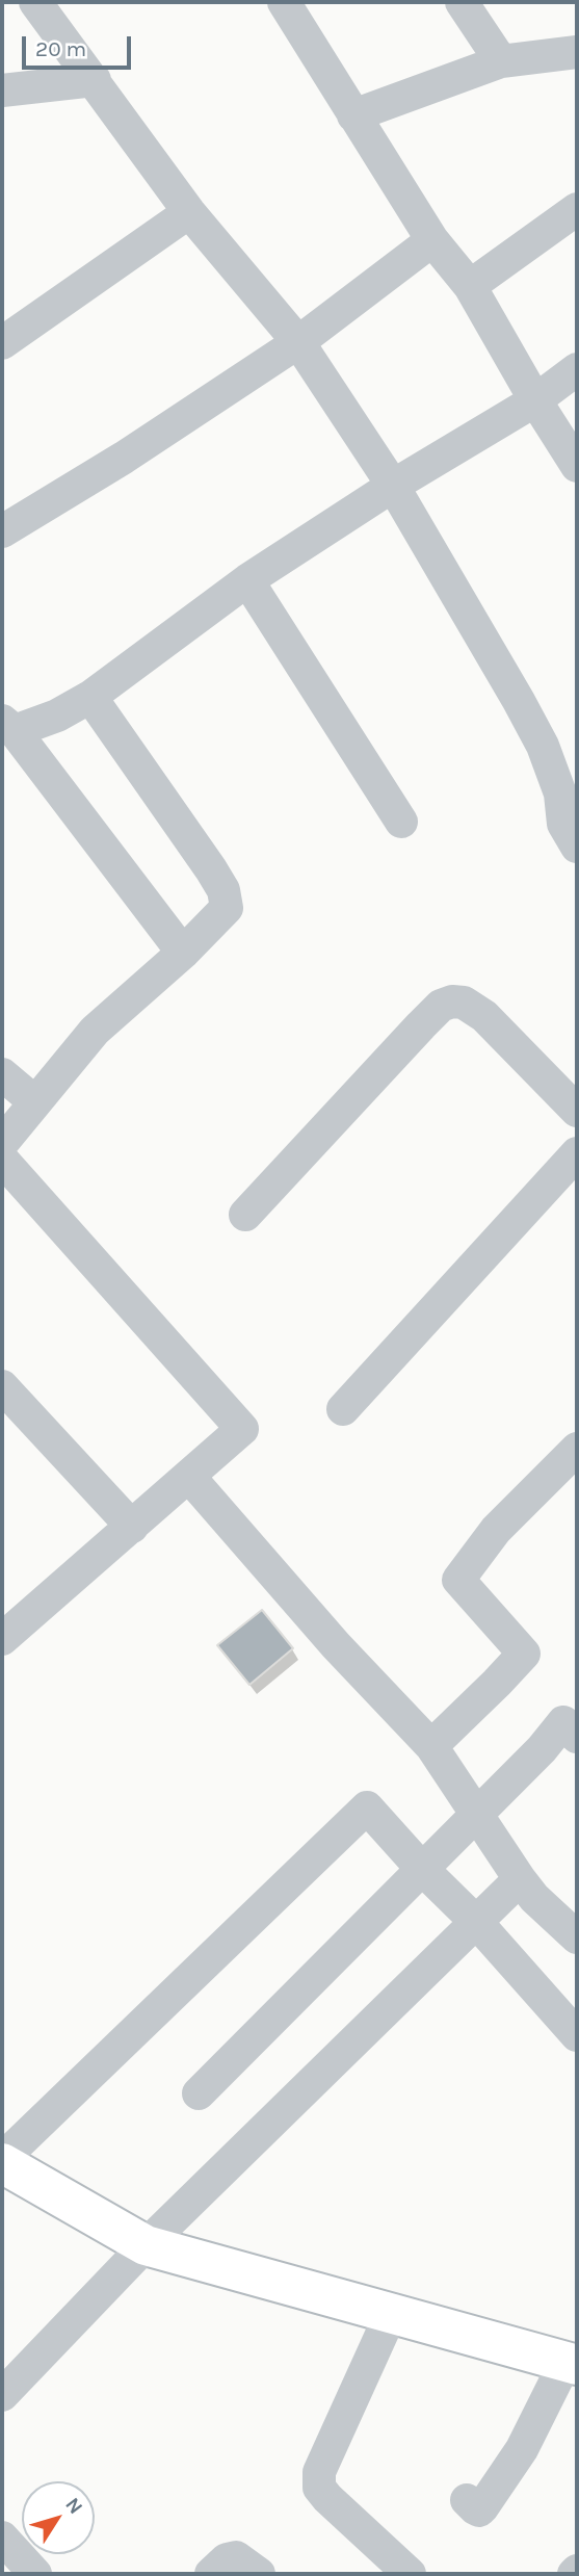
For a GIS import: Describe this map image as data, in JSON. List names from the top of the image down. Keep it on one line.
{"scale_bar":"20 m","north":"top right"}
